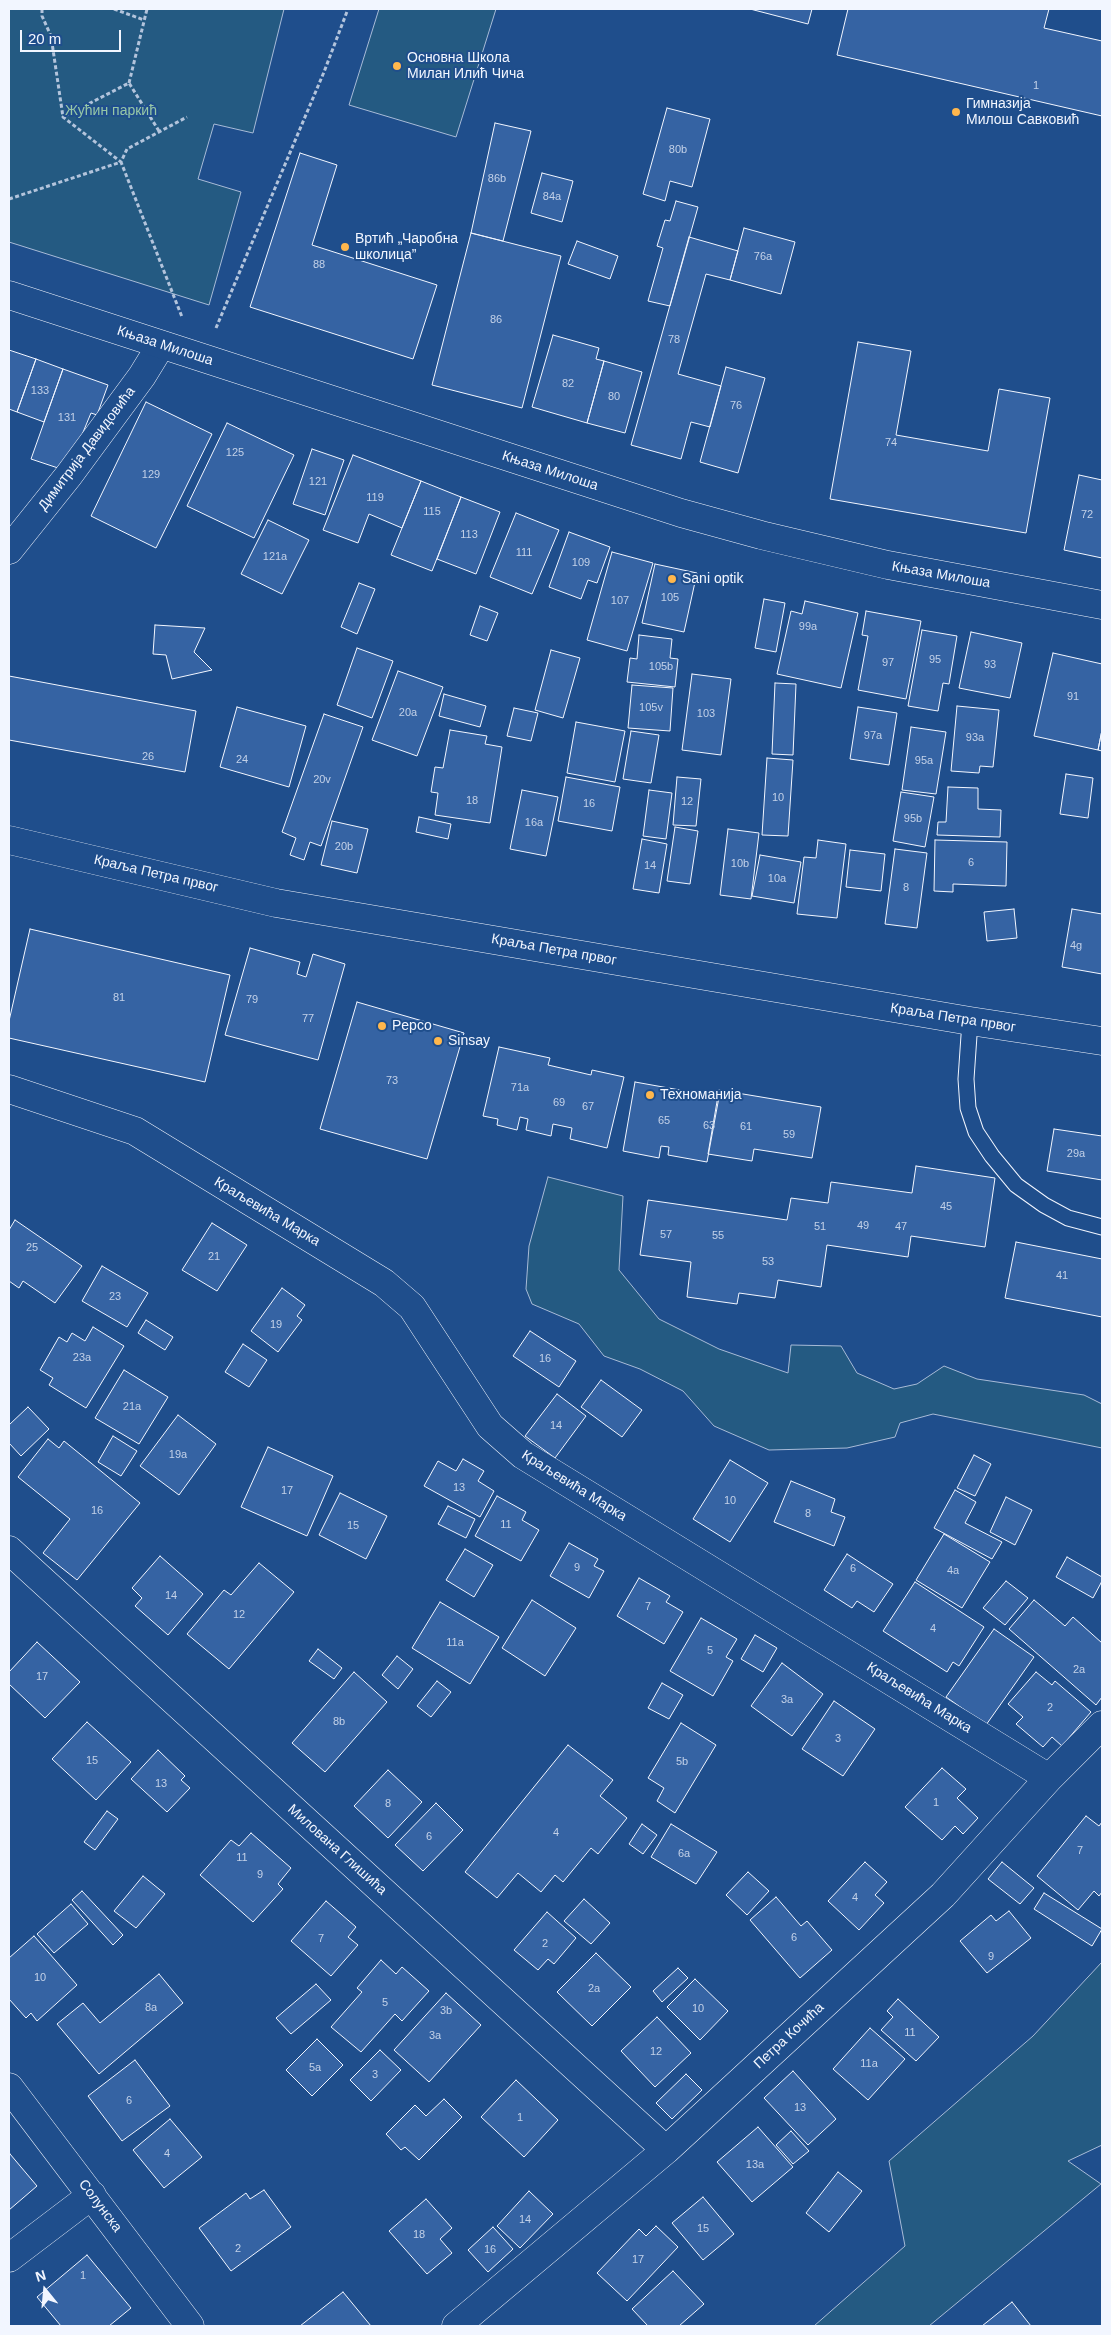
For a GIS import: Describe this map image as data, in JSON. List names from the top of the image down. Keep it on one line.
{"streets":{"street":["Књаза Милоша","Димитрија Давидовића","Краља Петра првог","Краљевића Марка","Милована Глишића","Петра Кочића","Солунска"]},"crossings":[["Књаза Милоша","Димитрија Давидовића"],["Краљевића Марка","Петра Кочића"],["Милована Глишића","Петра Кочића"]],"parks":["Жућин паркић"],"places":["Основна Школа Милан Илић Чича","Гимназија Милош Савковић","Вртић „Чаробна школица”","Sani optik","Pepco","Sinsay","Техноманија"],"house_numbers":["1","80b","86b","84a","76a","88","86","78","82","133","80","76","131","74","125","129","121","119","115","72","113","111","121a","109","105","107","99a","95","97","93","105b","91","105v","20a","103","97a","93a","26","24","95a","20v","10","18","12","16","95b","16a","20b","6","10b","14","10a","8","4g","81","79","77","73","71a","69","67","65","63","61","59","29a","45","49","51","47","57","55","25","21","53","41","23","19","23a","16","21a","14","19a","13","17","10","16","8","11","15","9","6","4a","14","7","12","4","11a","5","2a","17","3a","2","8b","3","15","5b","13","1","8","4","6","7","6a","11","9","4","6","7","2","9","10","2a","5","8a","10","3b","11","3a","12","11a","5a","3","6","13","1","4","13a","14","15","18","2","16","17","1"],"scale_bar":"20 m","north":"top"}
